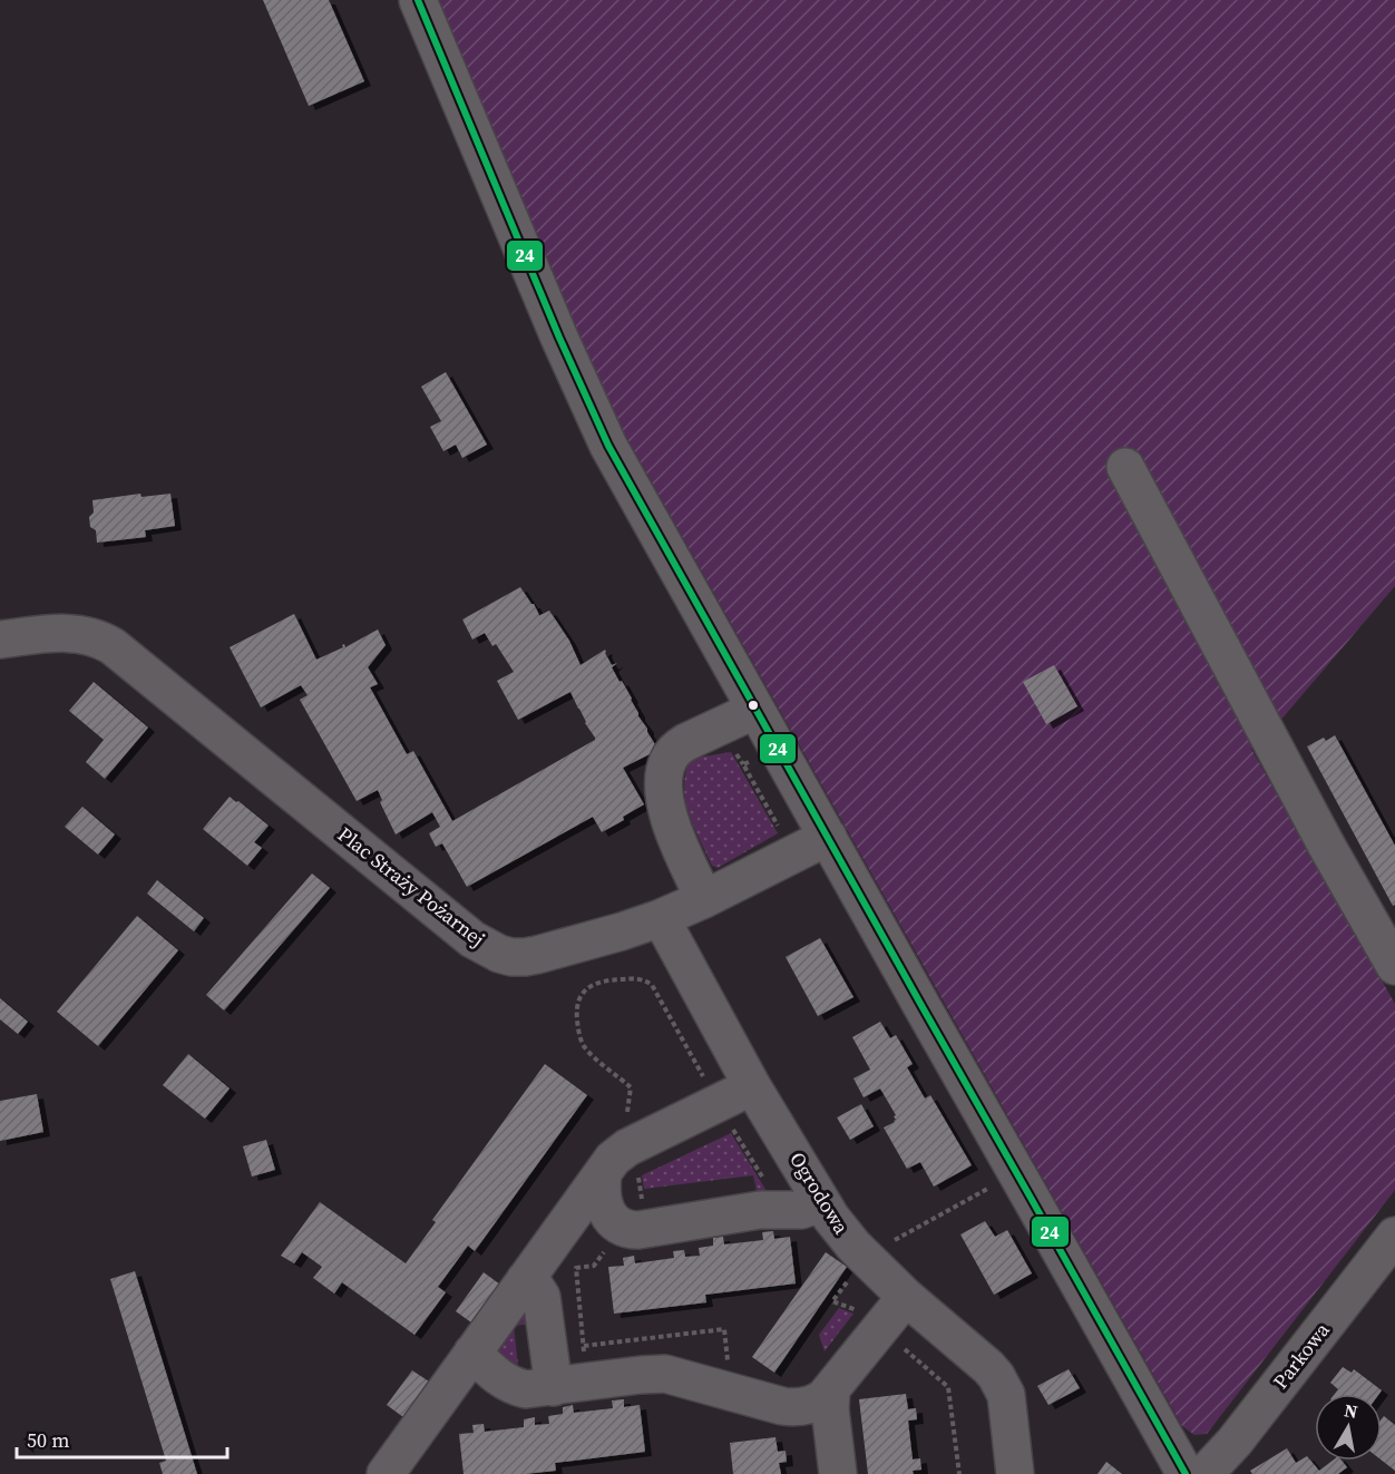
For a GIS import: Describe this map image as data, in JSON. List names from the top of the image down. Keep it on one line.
{"streets":{"street":["Plac Straży Pożarnej","Ogrodowa","Parkowa"]},"crossings":[["Plac Straży Pożarnej","Ogrodowa"]],"lines":["transit line 24"],"scale_bar":"50 m","north":"top"}
